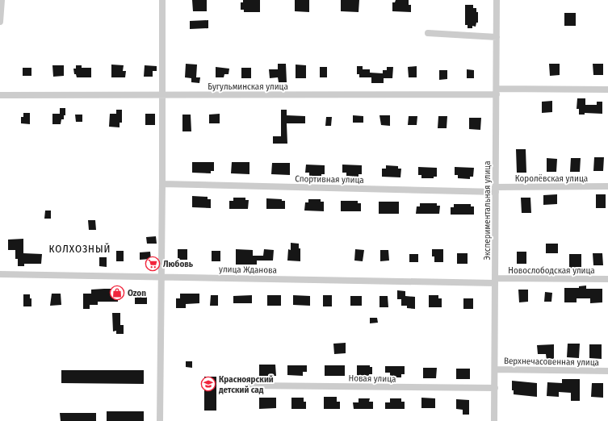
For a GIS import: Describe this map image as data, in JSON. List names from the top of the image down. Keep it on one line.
{"streets":{"street":["Бугульминская улица","Королёвская улица","Спортивная улица","Экспериментальная улица","улица Жданова","Новослободская улица","Верхнечасовенная улица","Новая улица"]},"crossings":[["Бугульминская улица","Экспериментальная улица"],["Королёвская улица","Спортивная улица"],["Королёвская улица","Экспериментальная улица"],["Спортивная улица","Экспериментальная улица"],["Экспериментальная улица","улица Жданова"],["Экспериментальная улица","Новослободская улица"],["Экспериментальная улица","Верхнечасовенная улица"],["Экспериментальная улица","Новая улица"],["улица Жданова","Новослободская улица"]],"districts":["КОЛХОЗНЫЙ"],"places":{"supermarket":["Любовь"],"shop":["Ozon"],"school or university":["Красноярский детский сад"]}}
